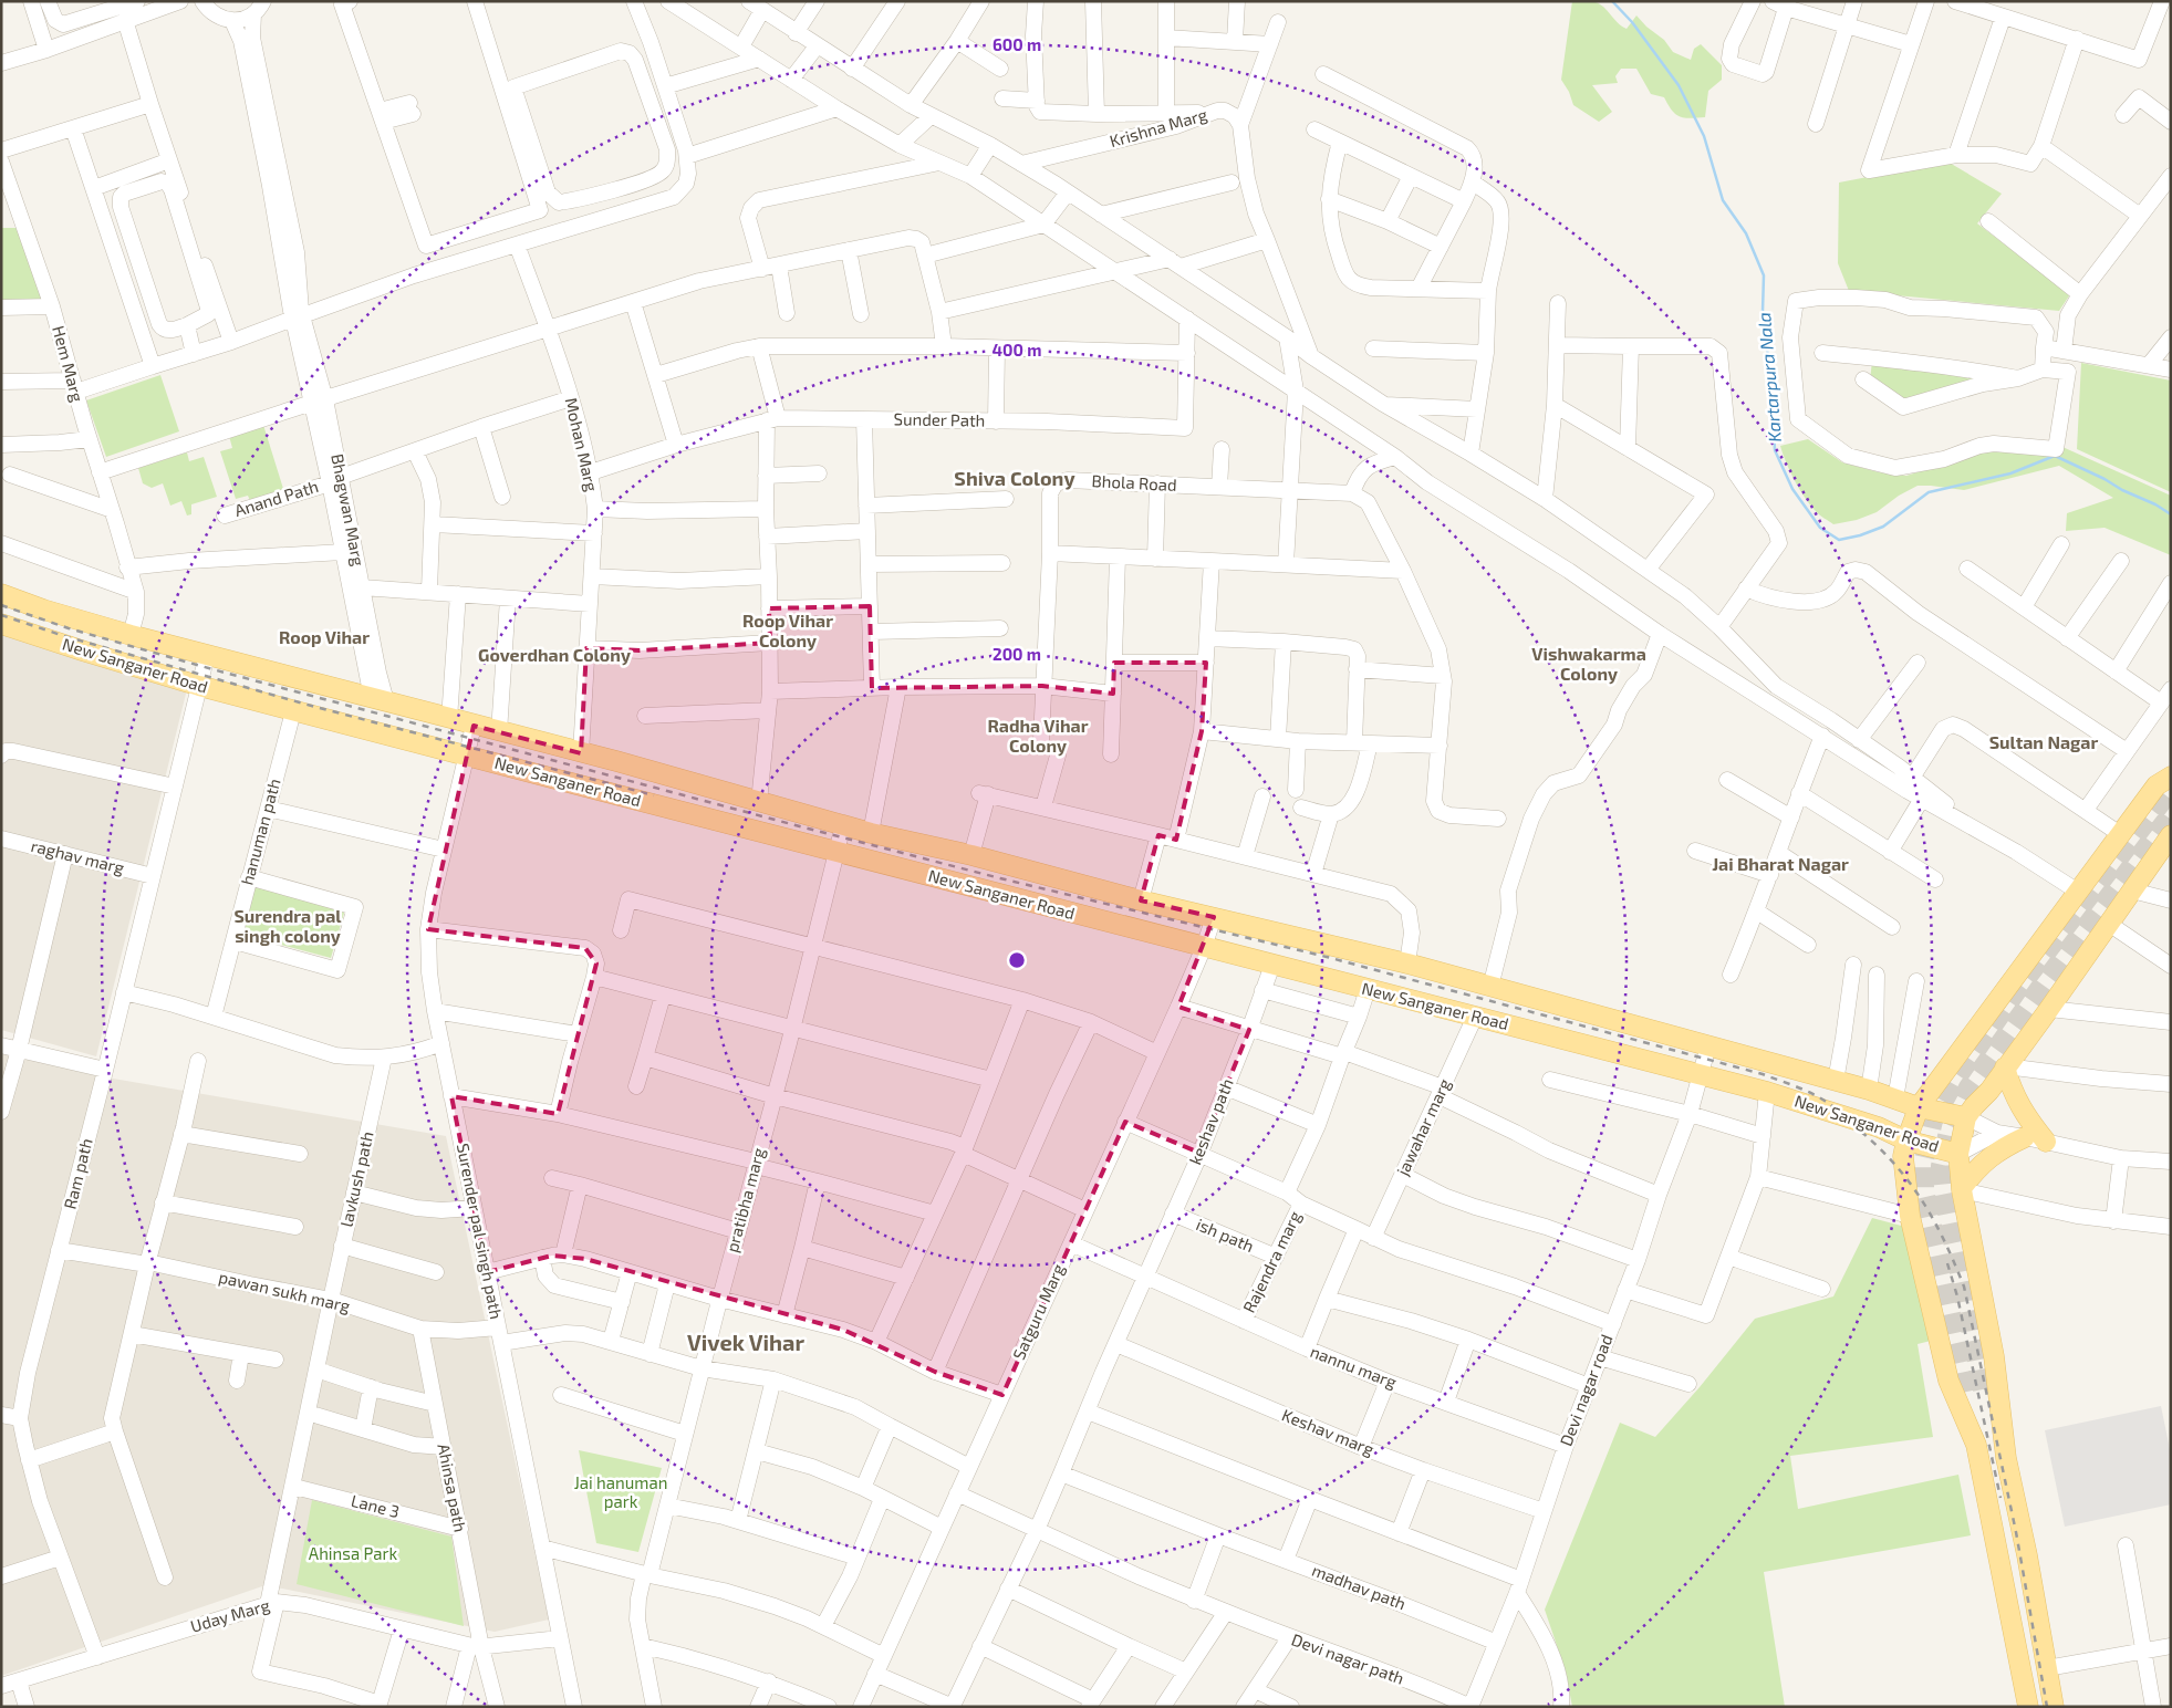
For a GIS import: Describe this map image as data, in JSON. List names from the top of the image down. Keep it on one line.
{"streets":{"main road":["New Sanganer Road"],"street":["Krishna Marg","Hem Marg","Sunder Path","Mohan Marg","Bhola Road","Anand Path","Bhagwan Marg","hanuman path","raghav marg","keshav path","jawahar marg","Ram path","lavkush path","pratibha marg","Surender pal singh path","ish path","Rajendra marg","pawan sukh marg","Satguru Marg","nannu marg","Devi nagar road","Keshav marg","Ahinsa path","Lane 3","madhav path","Uday Marg","Devi nagar path"]},"crossings":[["Hem Marg","New Sanganer Road"],["Sunder Path","Mohan Marg"],["Mohan Marg","Anand Path"],["Mohan Marg","New Sanganer Road"],["Anand Path","Bhagwan Marg"],["Bhagwan Marg","New Sanganer Road"],["New Sanganer Road","hanuman path"],["New Sanganer Road","keshav path"],["New Sanganer Road","jawahar marg"],["New Sanganer Road","Ram path"],["New Sanganer Road","pratibha marg"],["New Sanganer Road","Surender pal singh path"],["New Sanganer Road","Satguru Marg"],["New Sanganer Road","Devi nagar road"],["raghav marg","Ram path"],["keshav path","ish path"],["keshav path","nannu marg"],["keshav path","Keshav marg"],["keshav path","madhav path"],["keshav path","Devi nagar path"],["Ram path","pawan sukh marg"],["Ram path","Uday Marg"],["lavkush path","pawan sukh marg"],["lavkush path","Lane 3"],["lavkush path","Uday Marg"],["pratibha marg","pawan sukh marg"],["Surender pal singh path","pawan sukh marg"],["Surender pal singh path","Uday Marg"],["ish path","Rajendra marg"],["Rajendra marg","nannu marg"],["pawan sukh marg","Satguru Marg"],["pawan sukh marg","Ahinsa path"],["Satguru Marg","nannu marg"],["Satguru Marg","Devi nagar path"],["nannu marg","Devi nagar road"],["Devi nagar road","Keshav marg"],["Devi nagar road","madhav path"],["Devi nagar road","Devi nagar path"],["Ahinsa path","Lane 3"],["Ahinsa path","Uday Marg"]],"districts":["Shiva Colony","Roop Vihar Colony","Roop Vihar","Vishwakarma Colony","Goverdhan Colony","Radha Vihar Colony","Sultan Nagar","Jai Bharat Nagar","Surendra pal singh colony","Vivek Vihar"],"water":["Kartarpura Nala"],"parks":["Jai hanuman park","Ahinsa Park"],"rings":["600 m","400 m","200 m"]}
